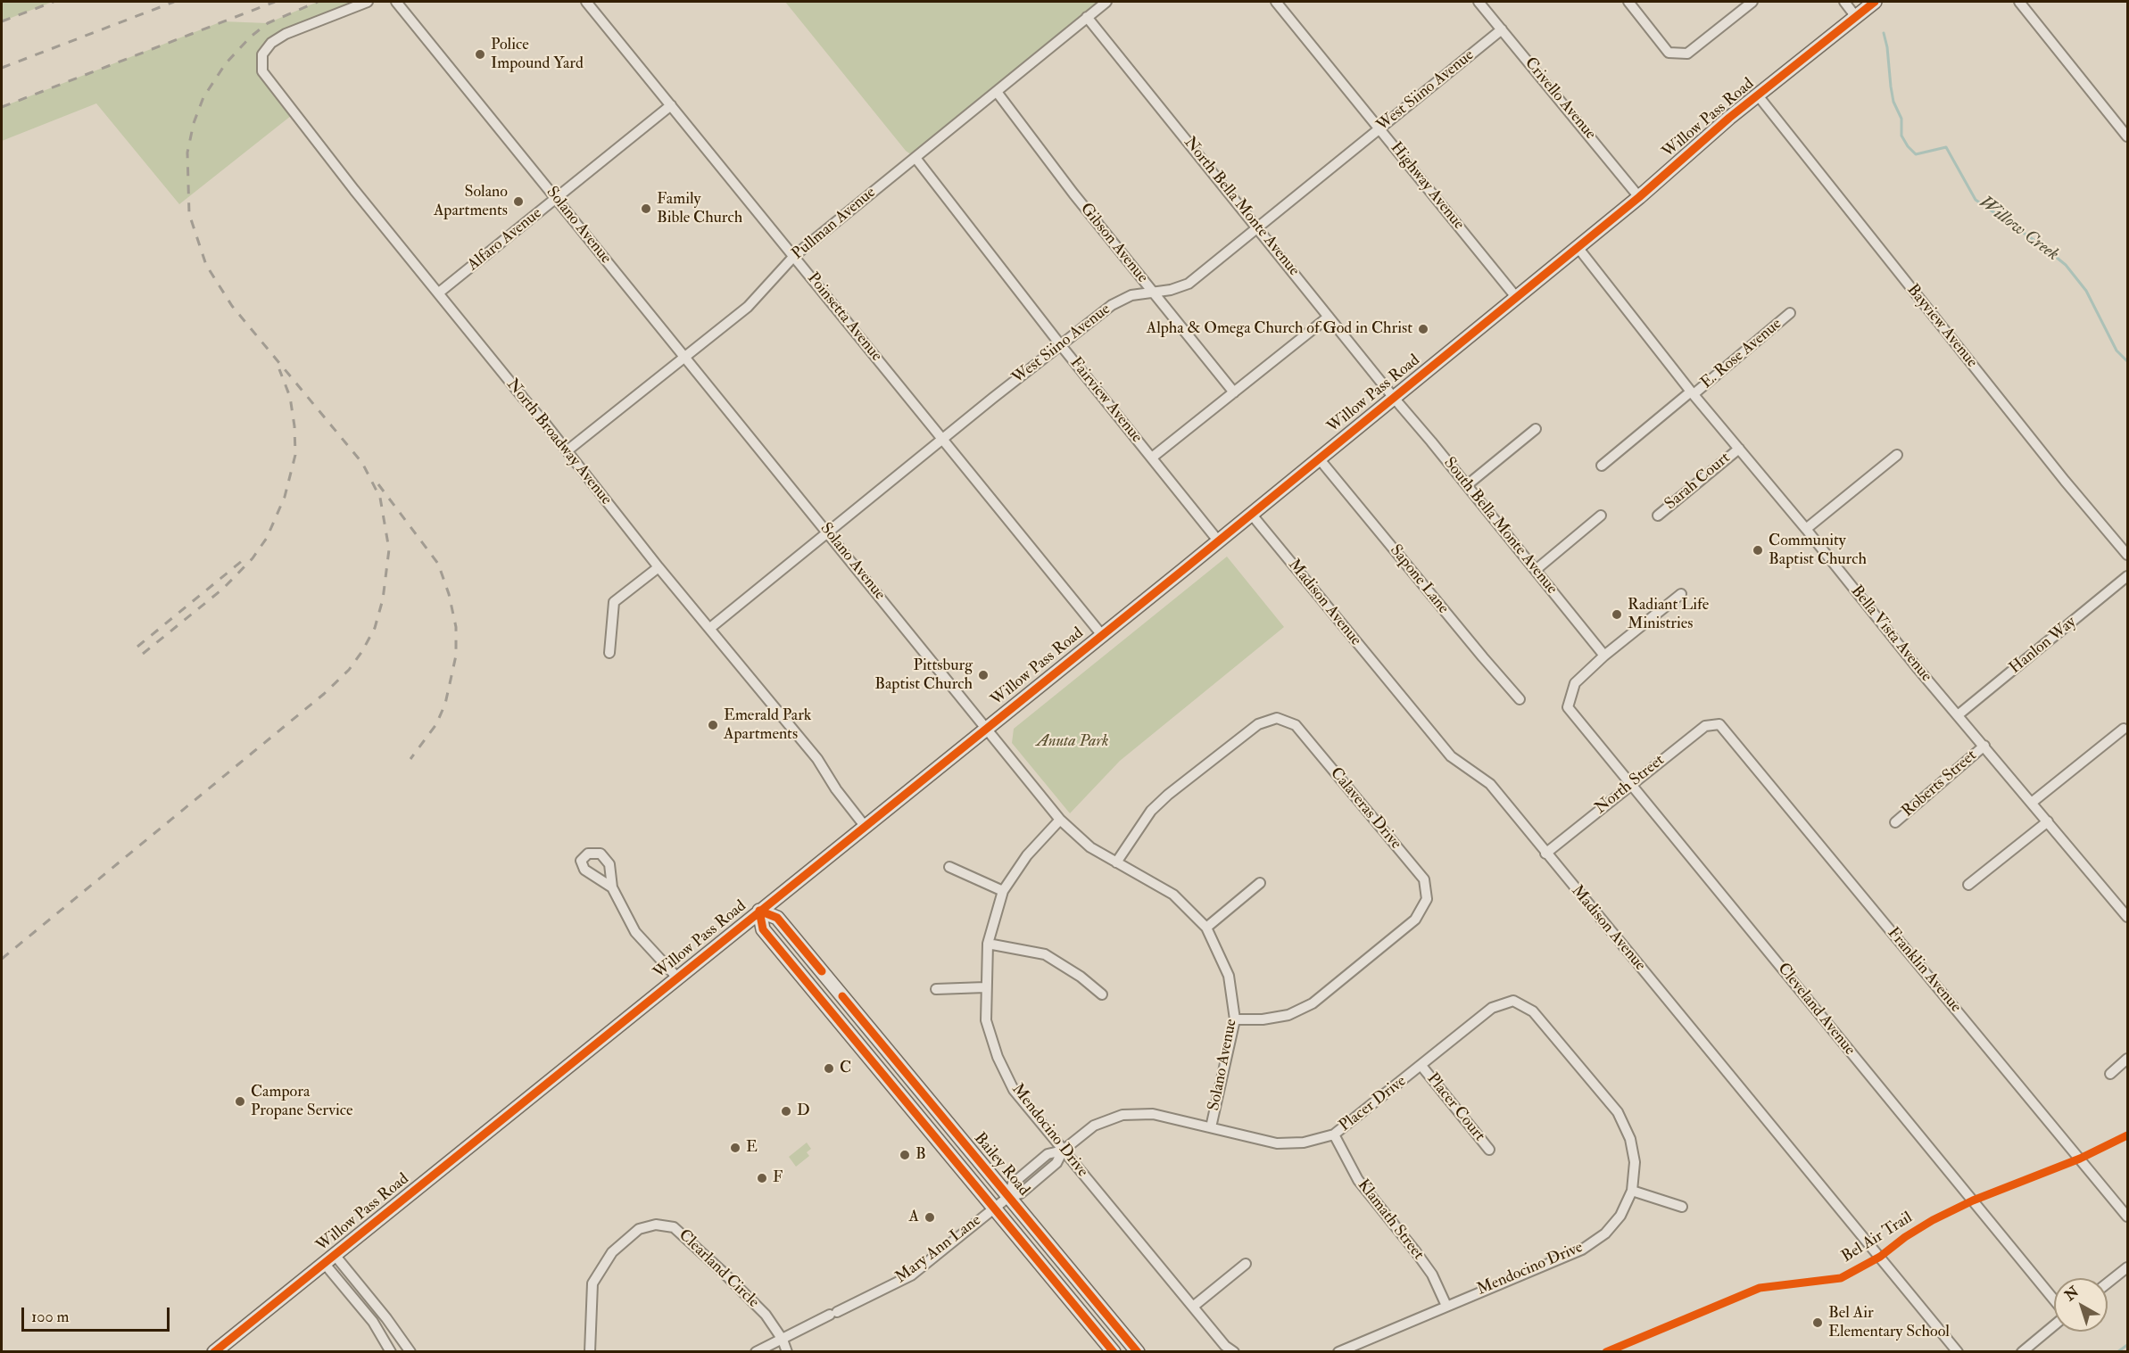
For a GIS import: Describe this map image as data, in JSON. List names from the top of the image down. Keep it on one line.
{"streets":{"main road":["Willow Pass Road","Bailey Road"],"street":["West Siino Avenue","Crivello Avenue","Highway Avenue","North Bella Monte Avenue","Pullman Avenue","Solano Avenue","Alfaro Avenue","Gibson Avenue","Poinsetta Avenue","Bayview Avenue","E. Rose Avenue","Fairview Avenue","North Broadway Avenue","Sarah Court","South Bella Monte Avenue","Sapone Lane","Madison Avenue","Bella Vista Avenue","Hanlon Way","Roberts Street","North Street","Calaveras Drive","Franklin Avenue","Cleveland Avenue","Placer Drive","Placer Court","Mendocino Drive","Klamath Street","Mary Ann Lane","Clearland Circle"],"cycle path":["Bel Air Trail"]},"crossings":[["West Siino Avenue","Crivello Avenue"],["West Siino Avenue","Highway Avenue"],["West Siino Avenue","North Bella Monte Avenue"],["West Siino Avenue","Solano Avenue"],["West Siino Avenue","Gibson Avenue"],["West Siino Avenue","Poinsetta Avenue"],["West Siino Avenue","Fairview Avenue"],["West Siino Avenue","North Broadway Avenue"],["Crivello Avenue","Willow Pass Road"],["Willow Pass Road","Highway Avenue"],["Willow Pass Road","North Bella Monte Avenue"],["Willow Pass Road","Solano Avenue"],["Willow Pass Road","Poinsetta Avenue"],["Willow Pass Road","Bayview Avenue"],["Willow Pass Road","Fairview Avenue"],["Willow Pass Road","North Broadway Avenue"],["Willow Pass Road","South Bella Monte Avenue"],["Willow Pass Road","Sapone Lane"],["Willow Pass Road","Madison Avenue"],["Willow Pass Road","Bella Vista Avenue"],["Willow Pass Road","Bailey Road"],["North Bella Monte Avenue","Pullman Avenue"],["North Bella Monte Avenue","South Bella Monte Avenue"],["Pullman Avenue","Solano Avenue"],["Pullman Avenue","Gibson Avenue"],["Pullman Avenue","Poinsetta Avenue"],["Pullman Avenue","Fairview Avenue"],["Pullman Avenue","North Broadway Avenue"],["Solano Avenue","Alfaro Avenue"],["Solano Avenue","Calaveras Drive"],["Solano Avenue","Placer Drive"],["Solano Avenue","Mendocino Drive"],["Alfaro Avenue","Poinsetta Avenue"],["Alfaro Avenue","North Broadway Avenue"],["E. Rose Avenue","Bella Vista Avenue"],["Sarah Court","Bella Vista Avenue"],["South Bella Monte Avenue","Cleveland Avenue"],["Madison Avenue","North Street"],["Bella Vista Avenue","Hanlon Way"],["Bella Vista Avenue","Roberts Street"],["North Street","Franklin Avenue"],["North Street","Cleveland Avenue"],["Placer Drive","Placer Court"],["Placer Drive","Mendocino Drive"],["Placer Drive","Bailey Road"],["Placer Drive","Klamath Street"],["Placer Drive","Mary Ann Lane"],["Mendocino Drive","Klamath Street"],["Bailey Road","Mary Ann Lane"],["Mary Ann Lane","Clearland Circle"]],"water":["Willow Creek"],"parks":["Anuta Park"],"places":["Police Impound Yard","Solano Apartments","Family Bible Church","Alpha & Omega Church of God in Christ","Community Baptist Church","Radiant Life Ministries","Pittsburg Baptist Church","Emerald Park Apartments","C","Campora Propane Service","D","E","B","F","A","Bel Air Elementary School"],"scale_bar":"100 m","north":"top left"}
